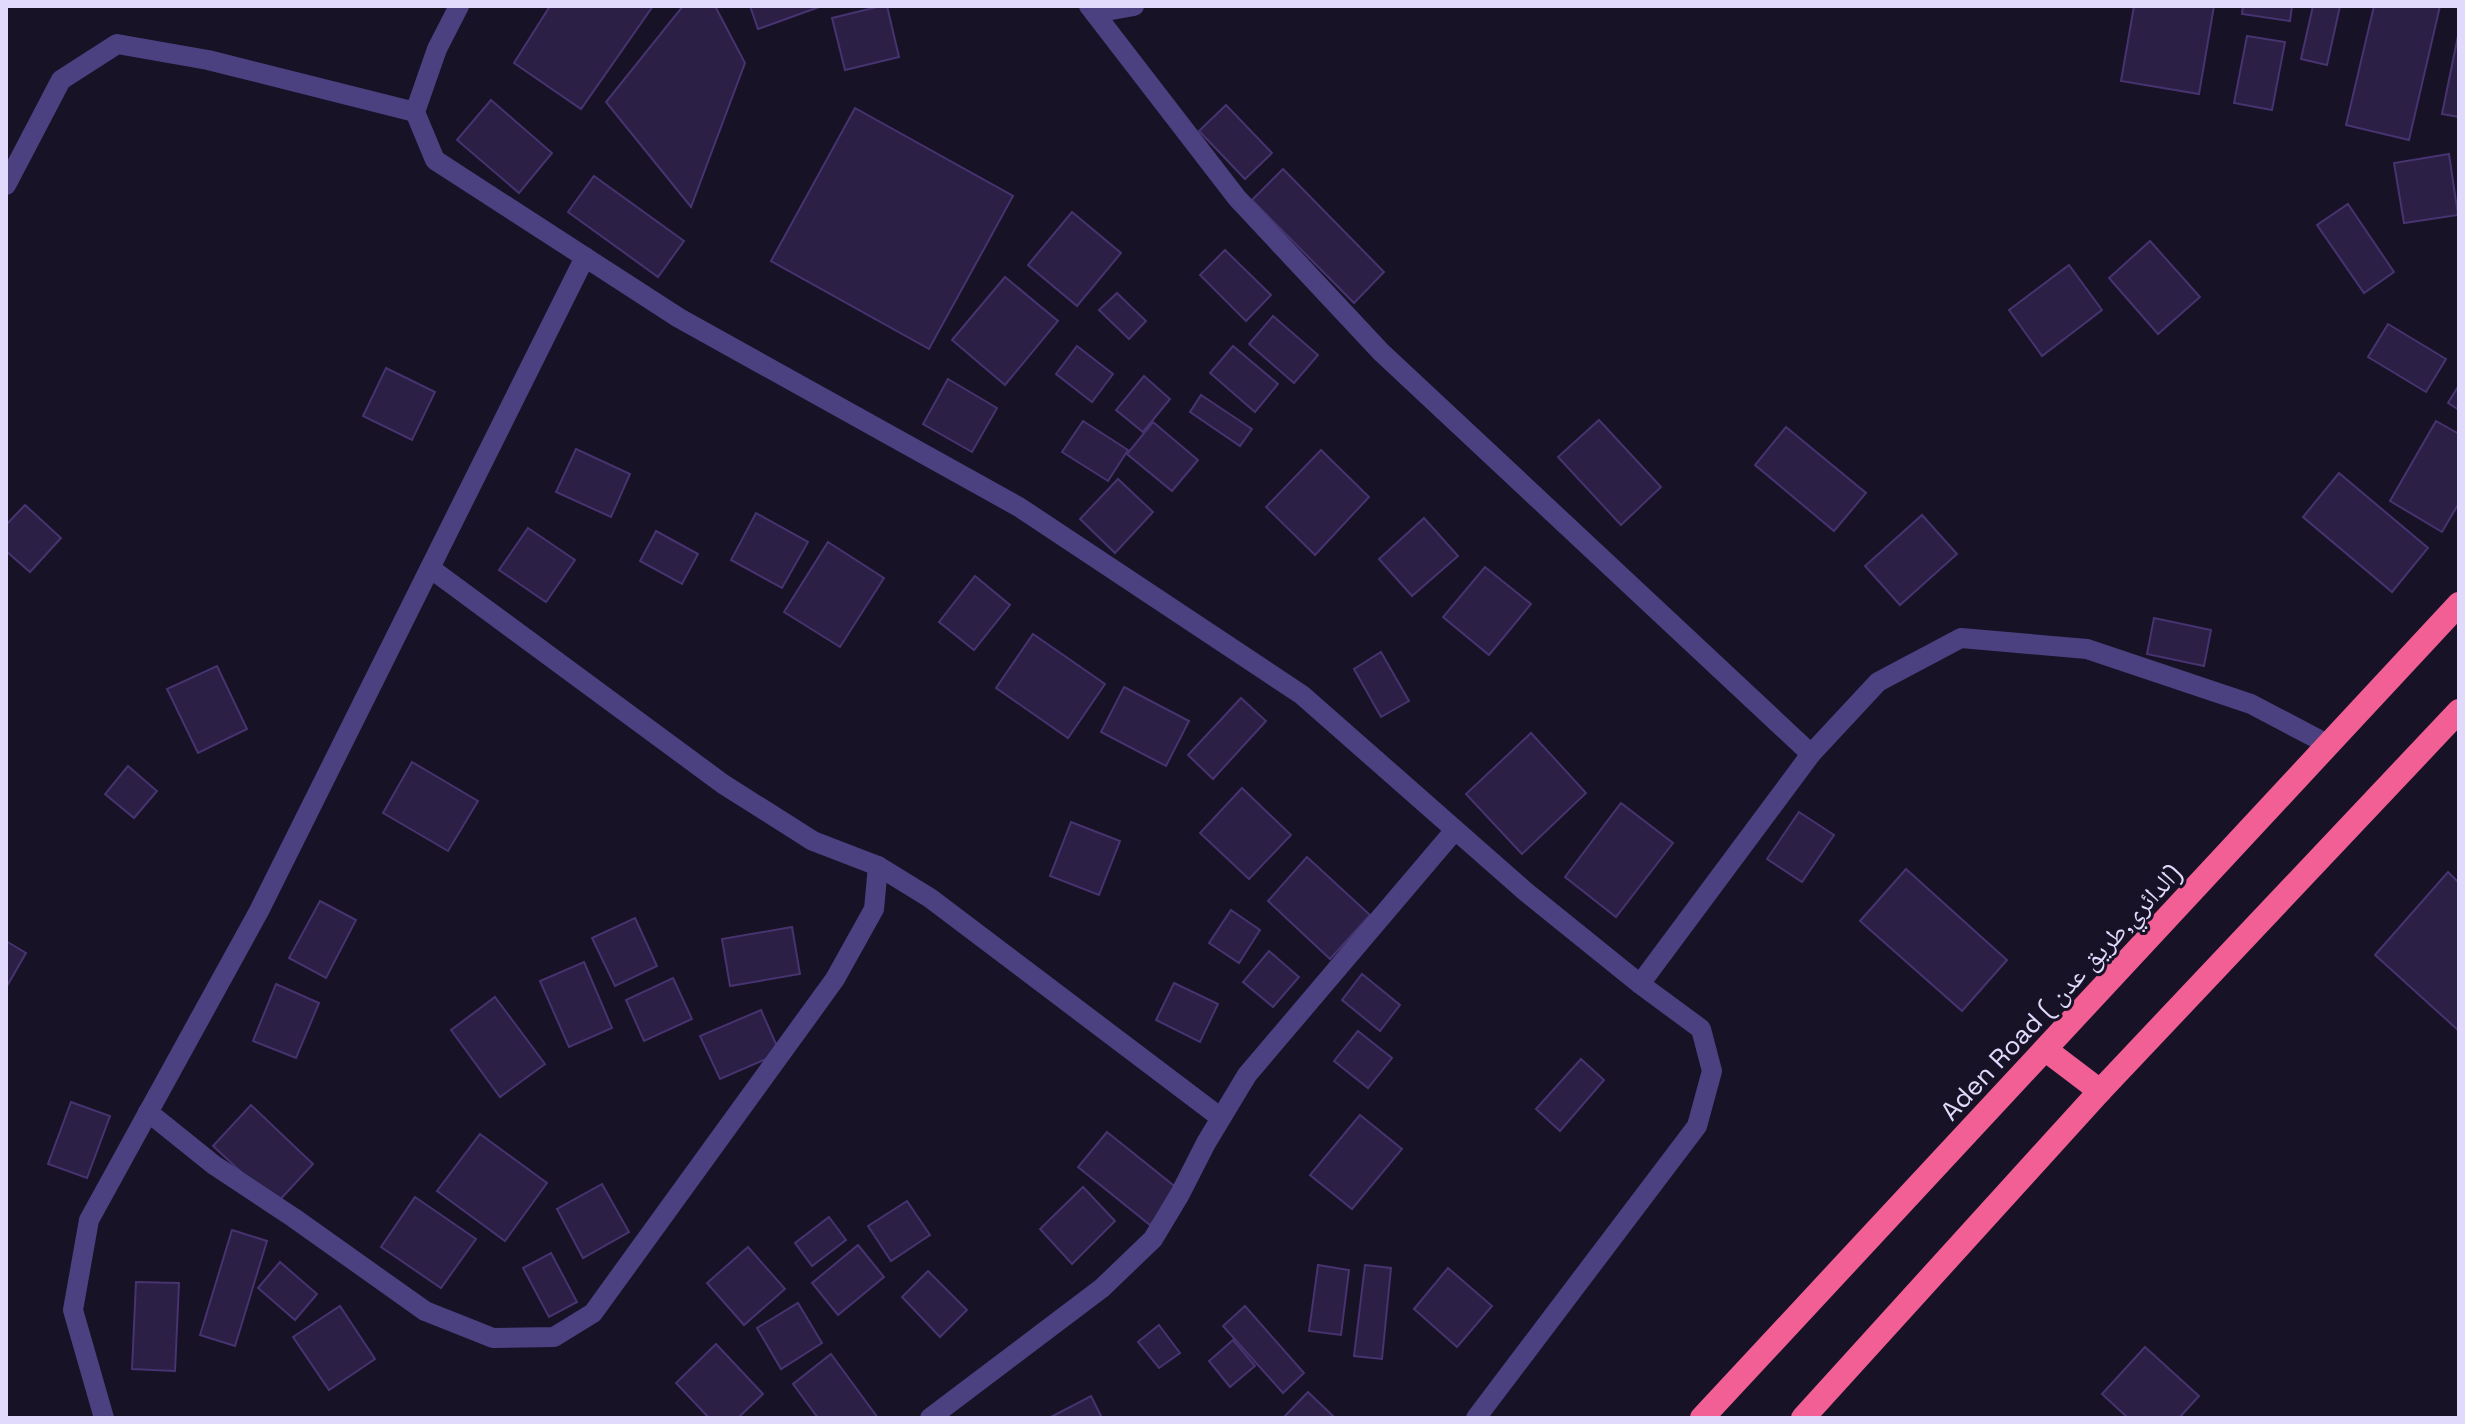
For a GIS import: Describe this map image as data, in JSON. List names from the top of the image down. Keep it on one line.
{"streets":{"highway":["Aden Road ( الدائري,طريق عدن)"]}}
